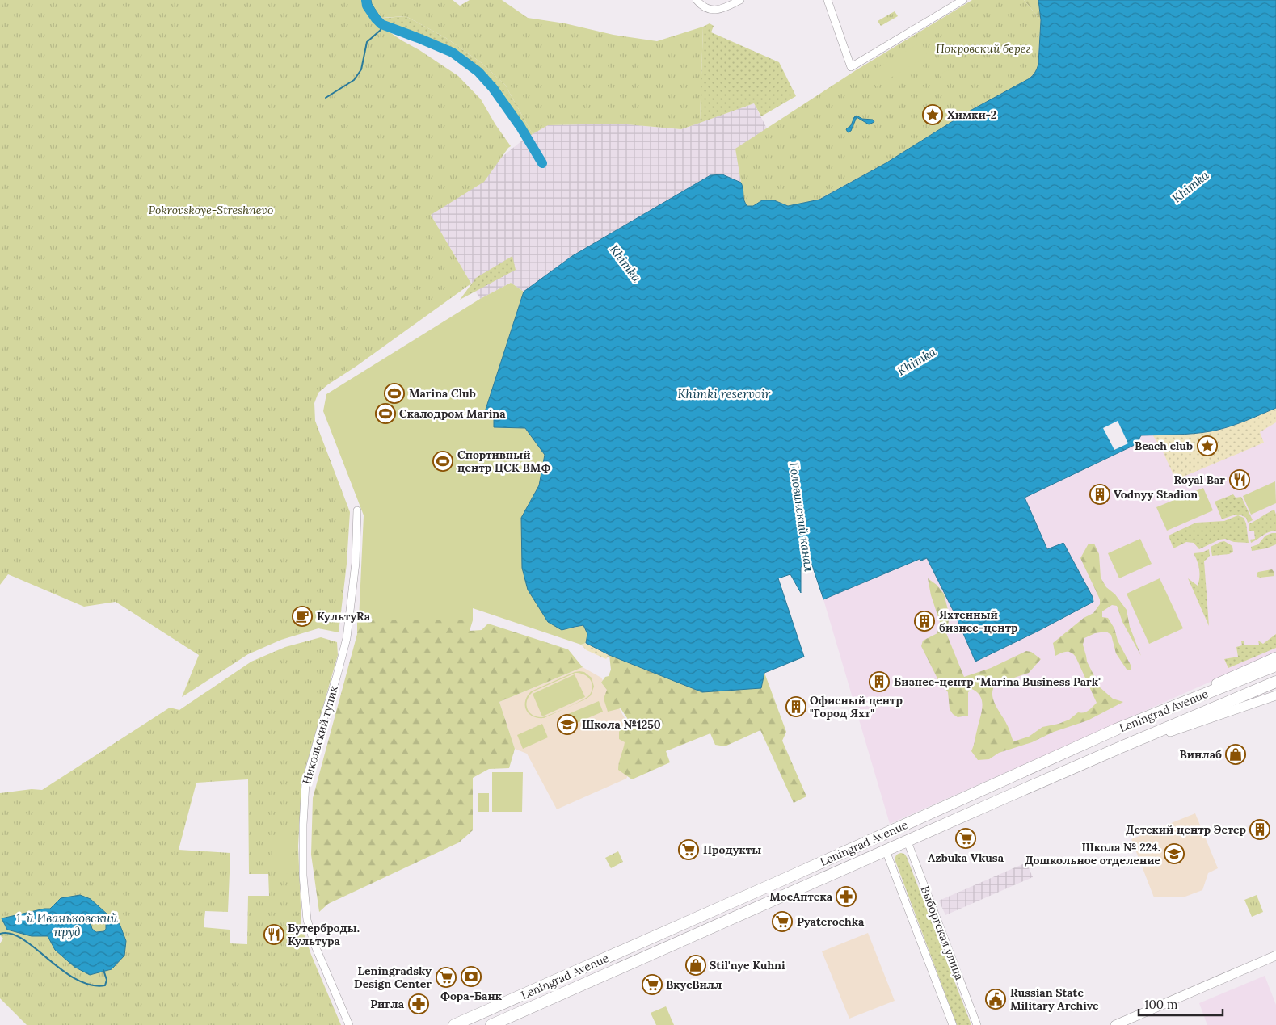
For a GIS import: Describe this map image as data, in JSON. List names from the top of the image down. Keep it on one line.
{"streets":{"main road":["Leningrad Avenue"],"street":["Никольский тупик","Выборгская улица"]},"crossings":[["Leningrad Avenue","Выборгская улица"]],"water":["Khimka","Khimki reservoir","Головинский канал","1-й Иваньковский пруд"],"parks":["Покровский берег","Pokrovskoye-Streshnevo"],"places":{"place":["Химки-2","Beach club"],"sports":["Marina Club","Скалодром Marina","Спортивный центр ЦСК ВМФ"],"restaurant":["Royal Bar","Бутерброды. Культура"],"building":["Vodnyy Stadion","Яхтенный бизнес-центр","Бизнес-центр \"Marina Business Park\"","Офисный центр \"Город Яхт\"","Детский центр Эстер"],"cafe":["КультуRа"],"school or university":["Школа №1250","Школа № 224. Дошкольное отделение"],"shop":["Винлаб","Stil'nye Kuhni"],"supermarket":["Azbuka Vkusa","Продукты","Pyaterochka","Leningradsky Design Center","ВкусВилл"],"pharmacy":["МосАптека","Ригла"],"bank":["Фора-Банк"],"public building":["Russian State Military Archive"]},"scale_bar":"100 m"}
